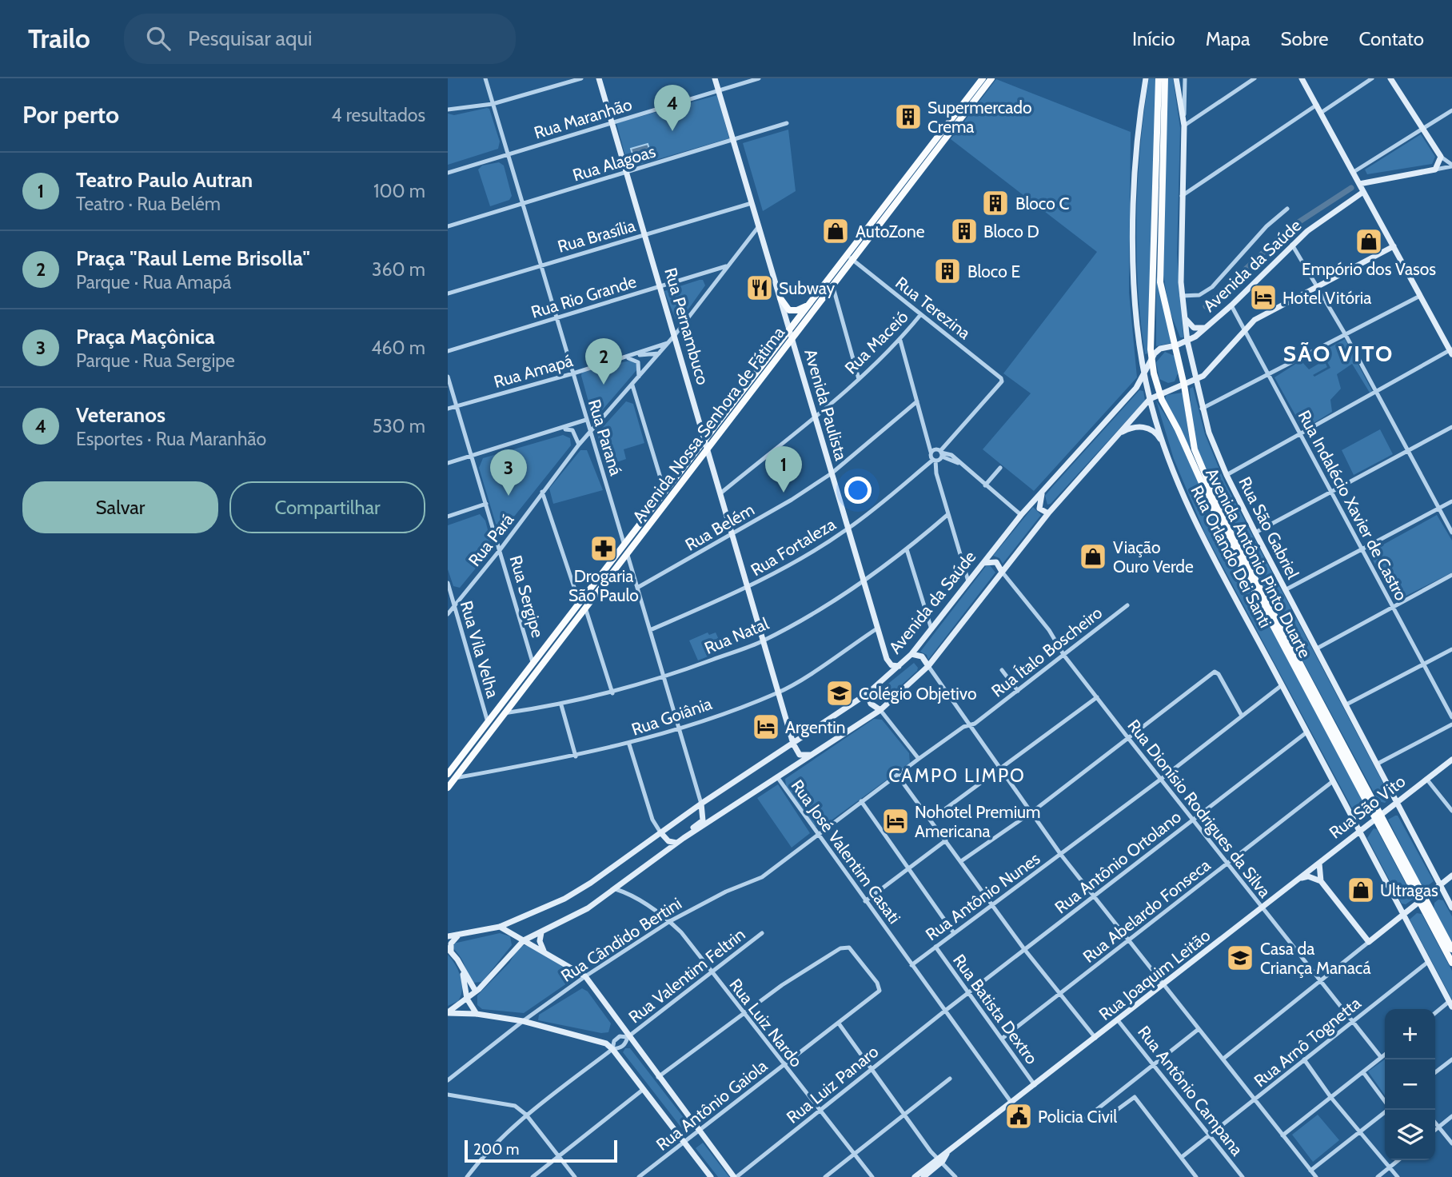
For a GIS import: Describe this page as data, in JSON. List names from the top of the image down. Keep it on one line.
{"streets":{"main road":["Avenida da Saúde","Rua Pernambuco","Avenida Paulista","Avenida Nossa Senhora de Fátima","Rua São Gabriel","Rua Orlando Dei Santi","Avenida Antônio Pinto Duarte","Rua São Vito","Rua Joaquim Leitão"],"street":["Rua Maranhão","Rua Alagoas","Rua Brasília","Rua Rio Grande","Rua Terezina","Rua Maceió","Rua Amapá","Rua Paraná","Rua Indalécio Xavier de Castro","Rua Belém","Rua Pará","Rua Fortaleza","Rua Sergipe","Rua Natal","Rua Vila Velha","Rua Ítalo Boscheiro","Rua Goiânia","Rua Dionísio Rodrigues da Silva","Rua José Valentim Casati","Rua Antônio Ortolano","Rua Antônio Nunes","Rua Abelardo Fonseca","Rua Cândido Bertini","Rua Valentim Feltrin","Rua Batista Dextro","Rua Luiz Nardo","Rua Arnô Tognetta","Rua Luiz Panaro","Rua Antônio Campana","Rua Antônio Gaiola"]},"crossings":[["Rua Maranhão","Rua Pernambuco"],["Rua Maranhão","Avenida Paulista"],["Rua Maranhão","Rua Paraná"],["Rua Alagoas","Rua Pernambuco"],["Rua Alagoas","Avenida Paulista"],["Rua Alagoas","Rua Paraná"],["Rua Brasília","Rua Pernambuco"],["Rua Brasília","Avenida Paulista"],["Rua Brasília","Rua Paraná"],["Avenida da Saúde","Rua Pernambuco"],["Avenida da Saúde","Avenida Paulista"],["Avenida da Saúde","Rua Paraná"],["Avenida da Saúde","Rua Indalécio Xavier de Castro"],["Avenida da Saúde","Rua São Gabriel"],["Avenida da Saúde","Rua Orlando Dei Santi"],["Avenida da Saúde","Avenida Antônio Pinto Duarte"],["Avenida da Saúde","Rua Dionísio Rodrigues da Silva"],["Avenida da Saúde","Rua José Valentim Casati"],["Avenida da Saúde","Rua Luiz Nardo"],["Rua Rio Grande","Rua Pernambuco"],["Rua Rio Grande","Rua Paraná"],["Rua Rio Grande","Rua Pará"],["Rua Terezina","Rua Maceió"],["Rua Terezina","Avenida Nossa Senhora de Fátima"],["Rua Terezina","Rua Fortaleza"],["Rua Pernambuco","Rua Maceió"],["Rua Pernambuco","Avenida Nossa Senhora de Fátima"],["Rua Pernambuco","Rua Belém"],["Rua Pernambuco","Rua Pará"],["Rua Pernambuco","Rua Fortaleza"],["Rua Pernambuco","Rua Natal"],["Rua Pernambuco","Rua Goiânia"],["Rua Maceió","Avenida Paulista"],["Rua Amapá","Rua Paraná"],["Rua Amapá","Rua Pará"],["Rua Amapá","Rua Sergipe"],["Avenida Paulista","Avenida Nossa Senhora de Fátima"],["Avenida Paulista","Rua Belém"],["Avenida Paulista","Rua Pará"],["Avenida Paulista","Rua Fortaleza"],["Avenida Paulista","Rua Natal"],["Avenida Paulista","Rua Goiânia"],["Avenida Nossa Senhora de Fátima","Rua Paraná"],["Avenida Nossa Senhora de Fátima","Rua Sergipe"],["Avenida Nossa Senhora de Fátima","Rua Natal"],["Avenida Nossa Senhora de Fátima","Rua Vila Velha"],["Avenida Nossa Senhora de Fátima","Rua Goiânia"],["Rua Paraná","Rua Belém"],["Rua Paraná","Rua Pará"],["Rua Paraná","Rua Fortaleza"],["Rua Paraná","Rua Natal"],["Rua Paraná","Rua Goiânia"],["Rua São Gabriel","Rua São Vito"],["Rua Pará","Rua Sergipe"],["Rua Pará","Rua Vila Velha"],["Rua Orlando Dei Santi","Rua São Vito"],["Rua Orlando Dei Santi","Rua Antônio Ortolano"],["Rua Orlando Dei Santi","Rua Antônio Nunes"],["Rua Orlando Dei Santi","Rua Abelardo Fonseca"],["Rua Orlando Dei Santi","Rua Arnô Tognetta"],["Avenida Antônio Pinto Duarte","Rua São Vito"],["Rua Ítalo Boscheiro","Rua Dionísio Rodrigues da Silva"],["Rua Ítalo Boscheiro","Rua José Valentim Casati"],["Rua Ítalo Boscheiro","Rua Cândido Bertini"],["Rua São Vito","Rua Joaquim Leitão"],["Rua Dionísio Rodrigues da Silva","Rua Antônio Ortolano"],["Rua Dionísio Rodrigues da Silva","Rua Antônio Nunes"],["Rua Dionísio Rodrigues da Silva","Rua Abelardo Fonseca"],["Rua Dionísio Rodrigues da Silva","Rua Joaquim Leitão"],["Rua Dionísio Rodrigues da Silva","Rua Arnô Tognetta"],["Rua José Valentim Casati","Rua Antônio Ortolano"],["Rua José Valentim Casati","Rua Antônio Nunes"],["Rua José Valentim Casati","Rua Cândido Bertini"],["Rua José Valentim Casati","Rua Joaquim Leitão"],["Rua José Valentim Casati","Rua Luiz Panaro"],["Rua Antônio Ortolano","Rua Batista Dextro"],["Rua Antônio Ortolano","Rua Luiz Panaro"],["Rua Antônio Nunes","Rua Batista Dextro"],["Rua Abelardo Fonseca","Rua Batista Dextro"],["Rua Cândido Bertini","Rua Luiz Nardo"],["Rua Joaquim Leitão","Rua Batista Dextro"],["Rua Joaquim Leitão","Rua Antônio Campana"],["Rua Valentim Feltrin","Rua Luiz Nardo"],["Rua Luiz Nardo","Rua Luiz Panaro"],["Rua Luiz Nardo","Rua Antônio Gaiola"],["Rua Arnô Tognetta","Rua Antônio Campana"]],"districts":["SÃO VITO","CAMPO LIMPO"],"places":{"building":["Supermercado Crema","Bloco C","Bloco D","Bloco E"],"shop":["AutoZone","Empório dos Vasos","Viação Ouro Verde","Ultragas"],"restaurant":["Subway"],"hotel":["Hotel Vitória","Argentin","Nohotel Premium Americana"],"pharmacy":["Drogaria São Paulo"],"school or university":["Colégio Objetivo","Casa da Criança Manacá"],"public building":["Policia Civil"]},"scale_bar":"200 m","page":{"header":"Trailo","search":"Pesquisar aqui","nav":["Início","Mapa","Sobre","Contato"],"heading":["Por perto","4 resultados"],"pins":["4","2","1","3"],"list":[{"mark":"1","name":"Teatro Paulo Autran","note":"Teatro · Rua Belém","value":"100 m"},{"mark":"2","name":"Praça \"Raul Leme Brisolla\"","note":"Parque · Rua Amapá","value":"360 m"},{"mark":"3","name":"Praça Maçônica","note":"Parque · Rua Sergipe","value":"460 m"},{"mark":"4","name":"Veteranos","note":"Esportes · Rua Maranhão","value":"530 m"}],"buttons":["Salvar","Compartilhar"],"map_buttons":["+","−"],"scale":"200 m"}}
